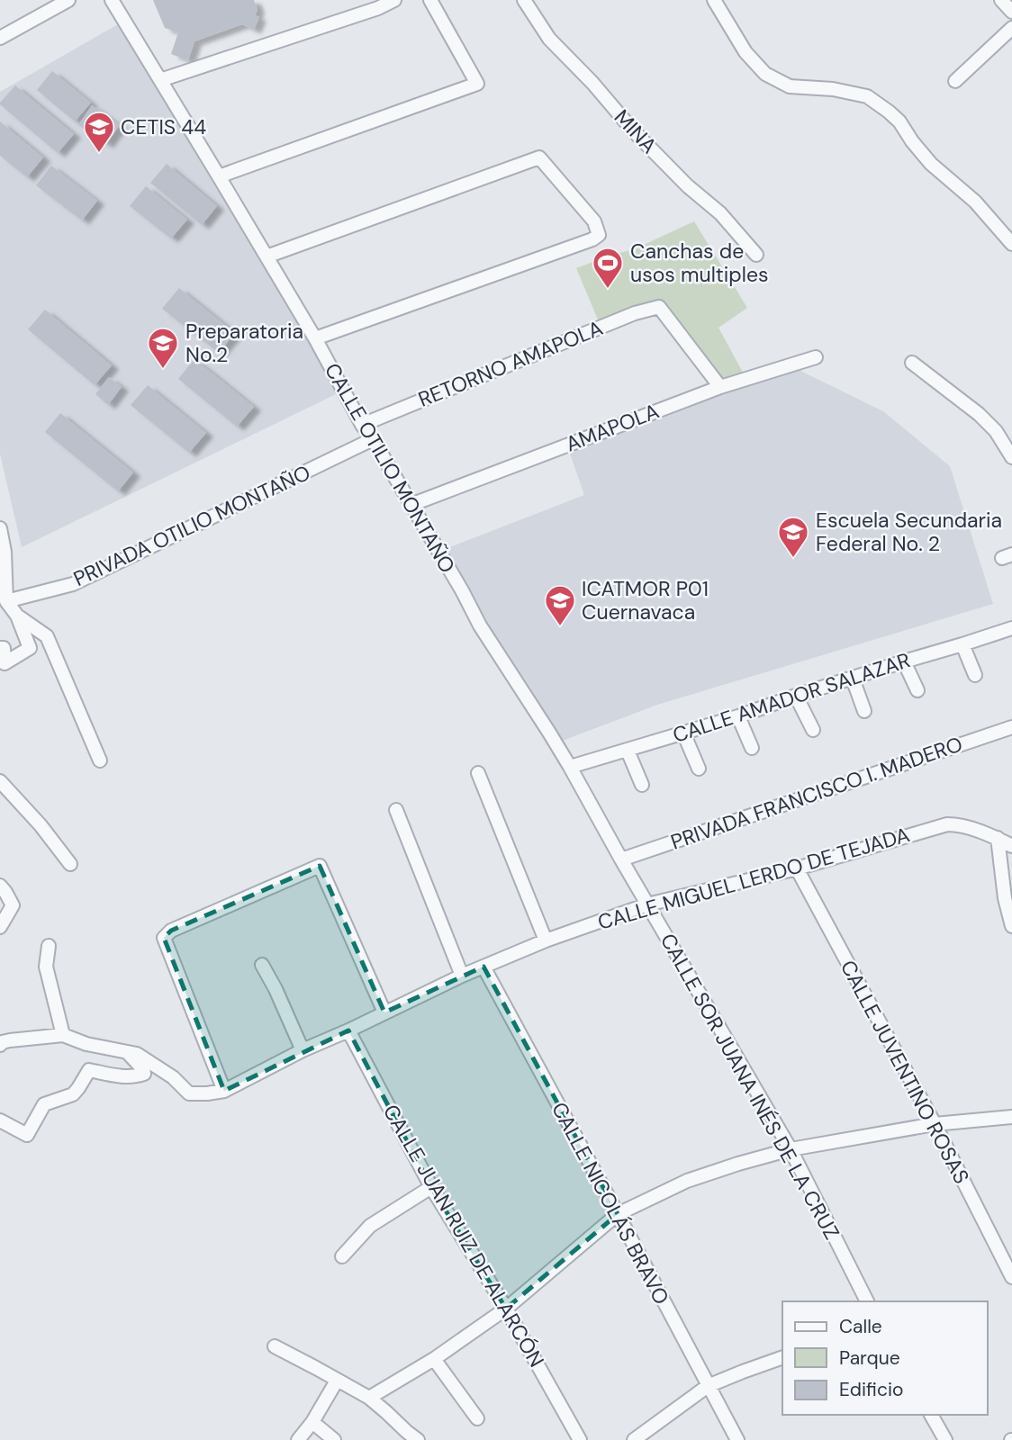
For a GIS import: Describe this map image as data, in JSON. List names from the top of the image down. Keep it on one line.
{"streets":{"street":["MINA","RETORNO AMAPOLA","AMAPOLA","CALLE OTILIO MONTAÑO","PRIVADA OTILIO MONTAÑO","CALLE AMADOR SALAZAR","PRIVADA FRANCISCO I. MADERO","CALLE MIGUEL LERDO DE TEJADA","CALLE JUVENTINO ROSAS","CALLE SOR JUANA INÉS DE LA CRUZ","CALLE NICOLÁS BRAVO","CALLE JUAN RUIZ DE ALARCÓN"]},"crossings":[["RETORNO AMAPOLA","AMAPOLA"],["RETORNO AMAPOLA","CALLE OTILIO MONTAÑO"],["AMAPOLA","CALLE OTILIO MONTAÑO"],["CALLE OTILIO MONTAÑO","PRIVADA OTILIO MONTAÑO"],["CALLE OTILIO MONTAÑO","CALLE AMADOR SALAZAR"],["CALLE OTILIO MONTAÑO","PRIVADA FRANCISCO I. MADERO"],["CALLE OTILIO MONTAÑO","CALLE MIGUEL LERDO DE TEJADA"],["CALLE OTILIO MONTAÑO","CALLE SOR JUANA INÉS DE LA CRUZ"],["CALLE MIGUEL LERDO DE TEJADA","CALLE JUVENTINO ROSAS"],["CALLE MIGUEL LERDO DE TEJADA","CALLE SOR JUANA INÉS DE LA CRUZ"],["CALLE MIGUEL LERDO DE TEJADA","CALLE NICOLÁS BRAVO"],["CALLE MIGUEL LERDO DE TEJADA","CALLE JUAN RUIZ DE ALARCÓN"]],"places":{"school or university":["CETIS 44","Preparatoria No.2","Escuela Secundaria Federal No. 2","ICATMOR P01 Cuernavaca"],"sports":["Canchas de usos multiples"]},"legend":["Calle","Parque","Edificio"]}
